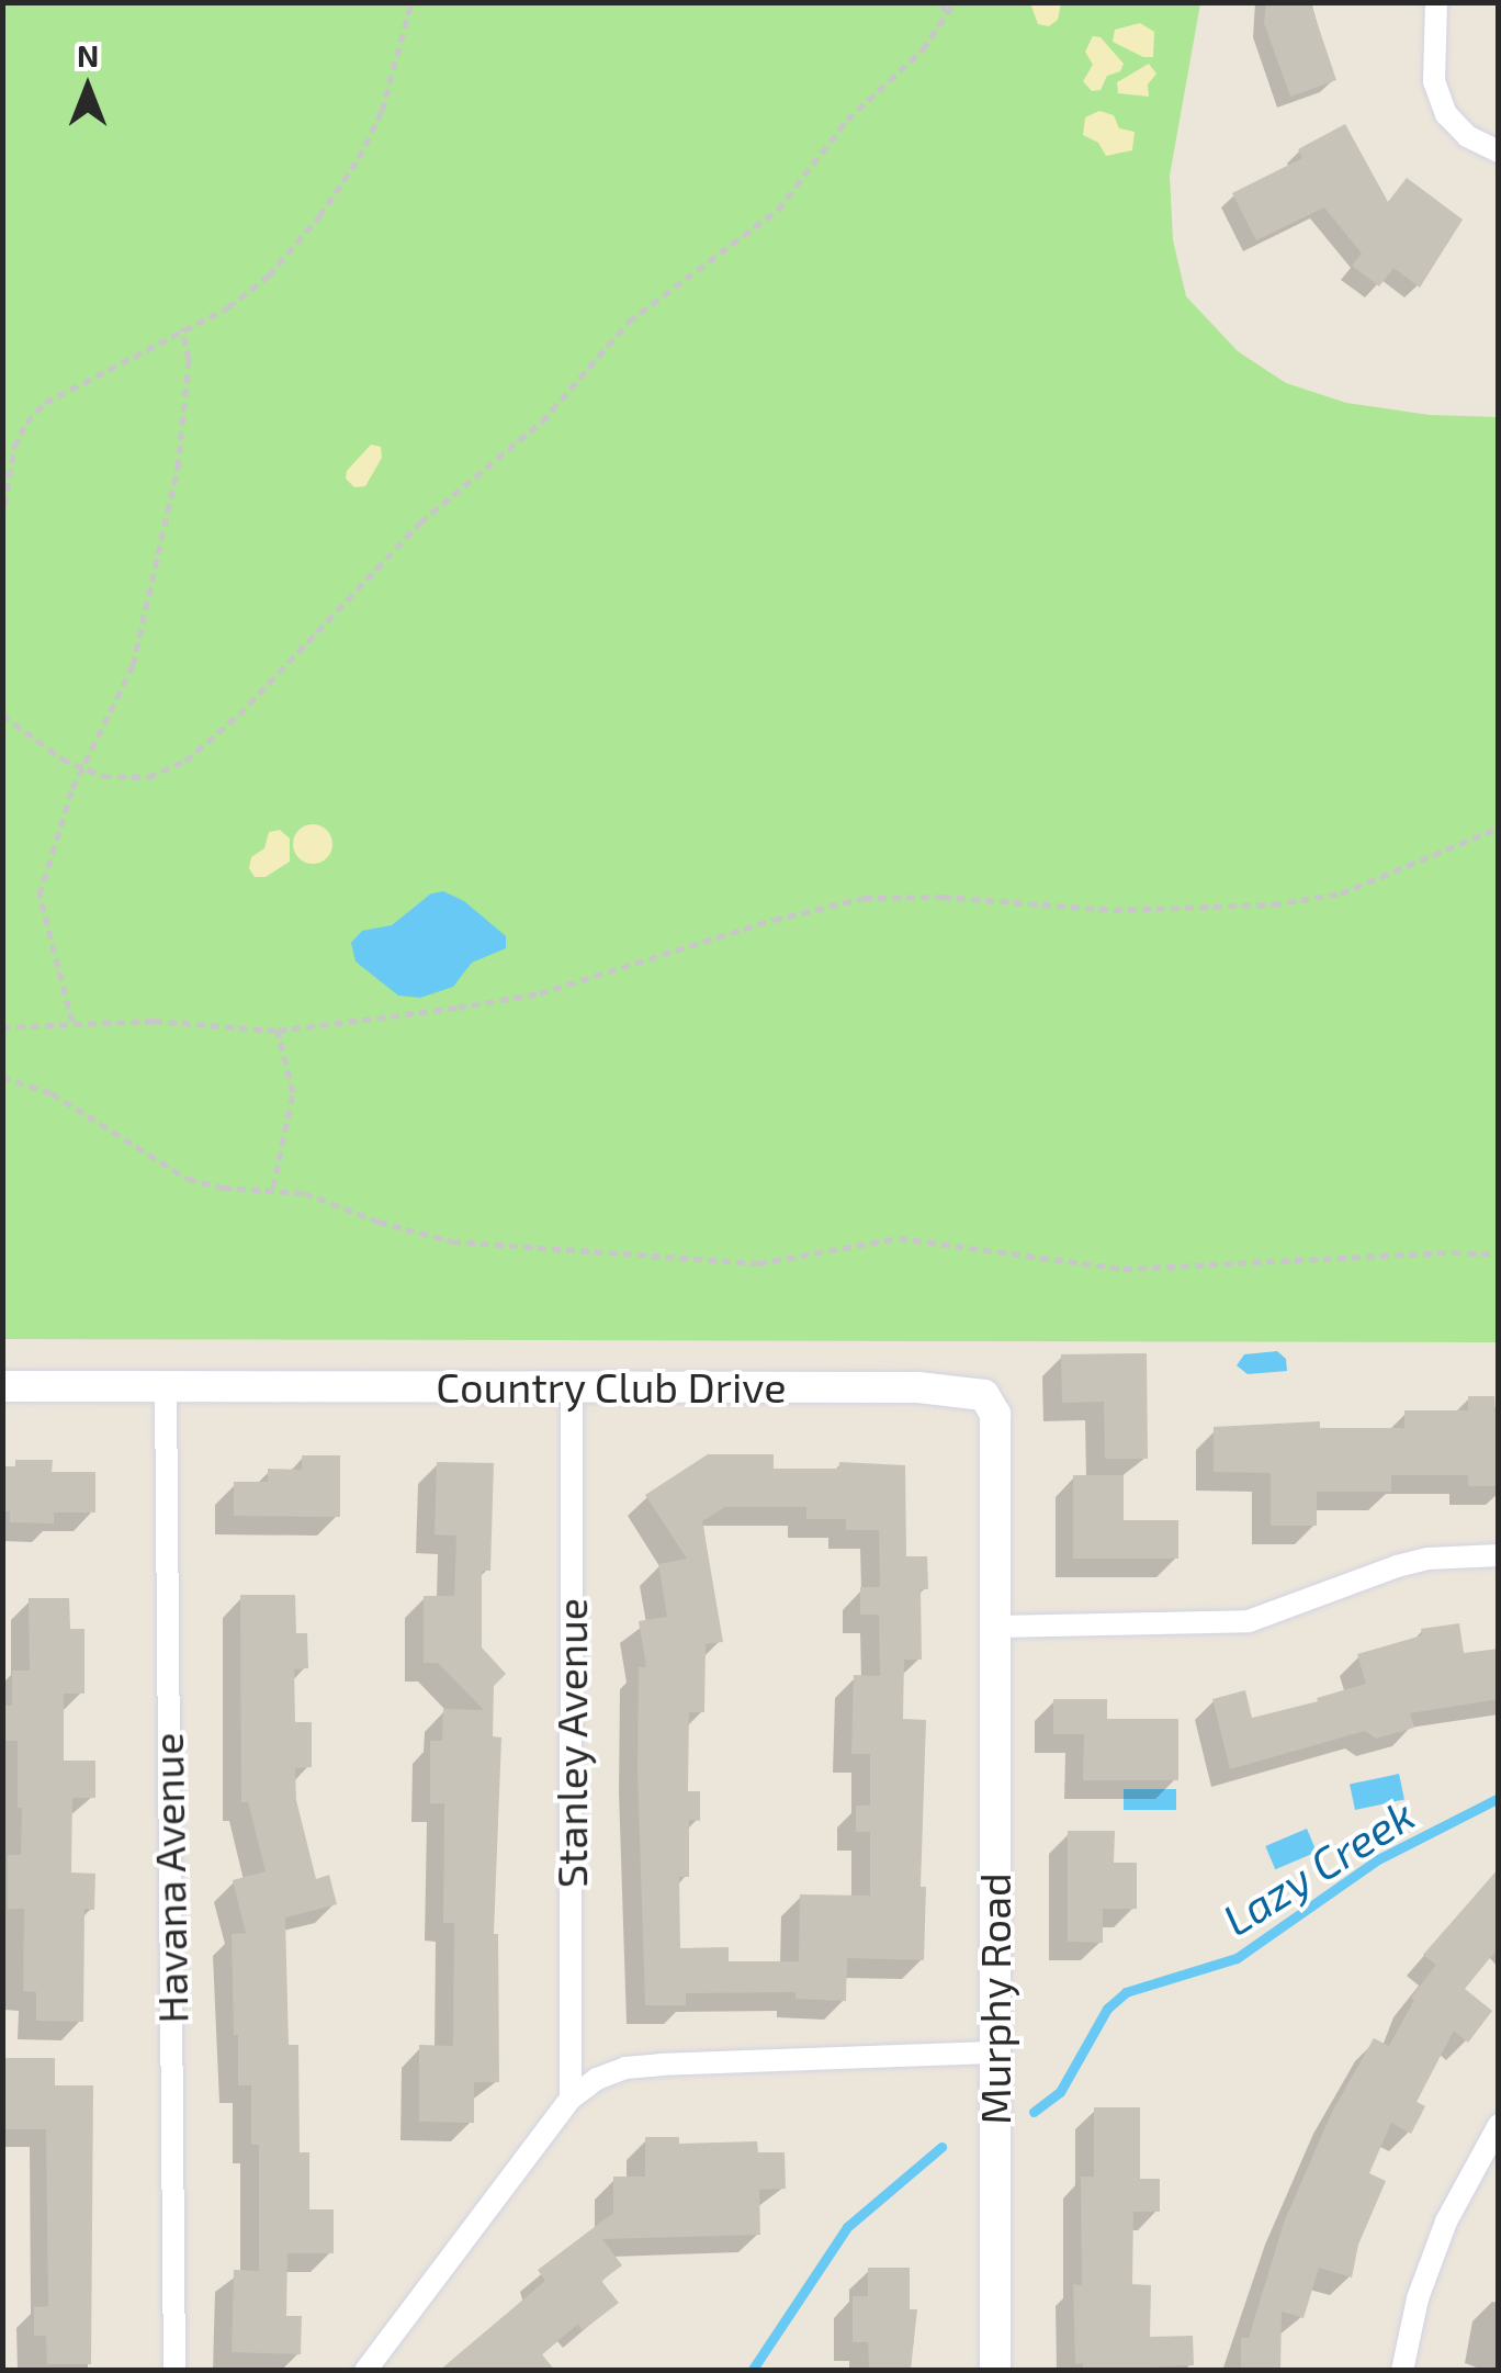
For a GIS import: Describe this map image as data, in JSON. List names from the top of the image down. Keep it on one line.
{"streets":{"street":["Country Club Drive","Stanley Avenue","Havana Avenue","Murphy Road"]},"crossings":[["Country Club Drive","Stanley Avenue"],["Country Club Drive","Havana Avenue"],["Country Club Drive","Murphy Road"]],"water":["Lazy Creek"],"north":"top"}
